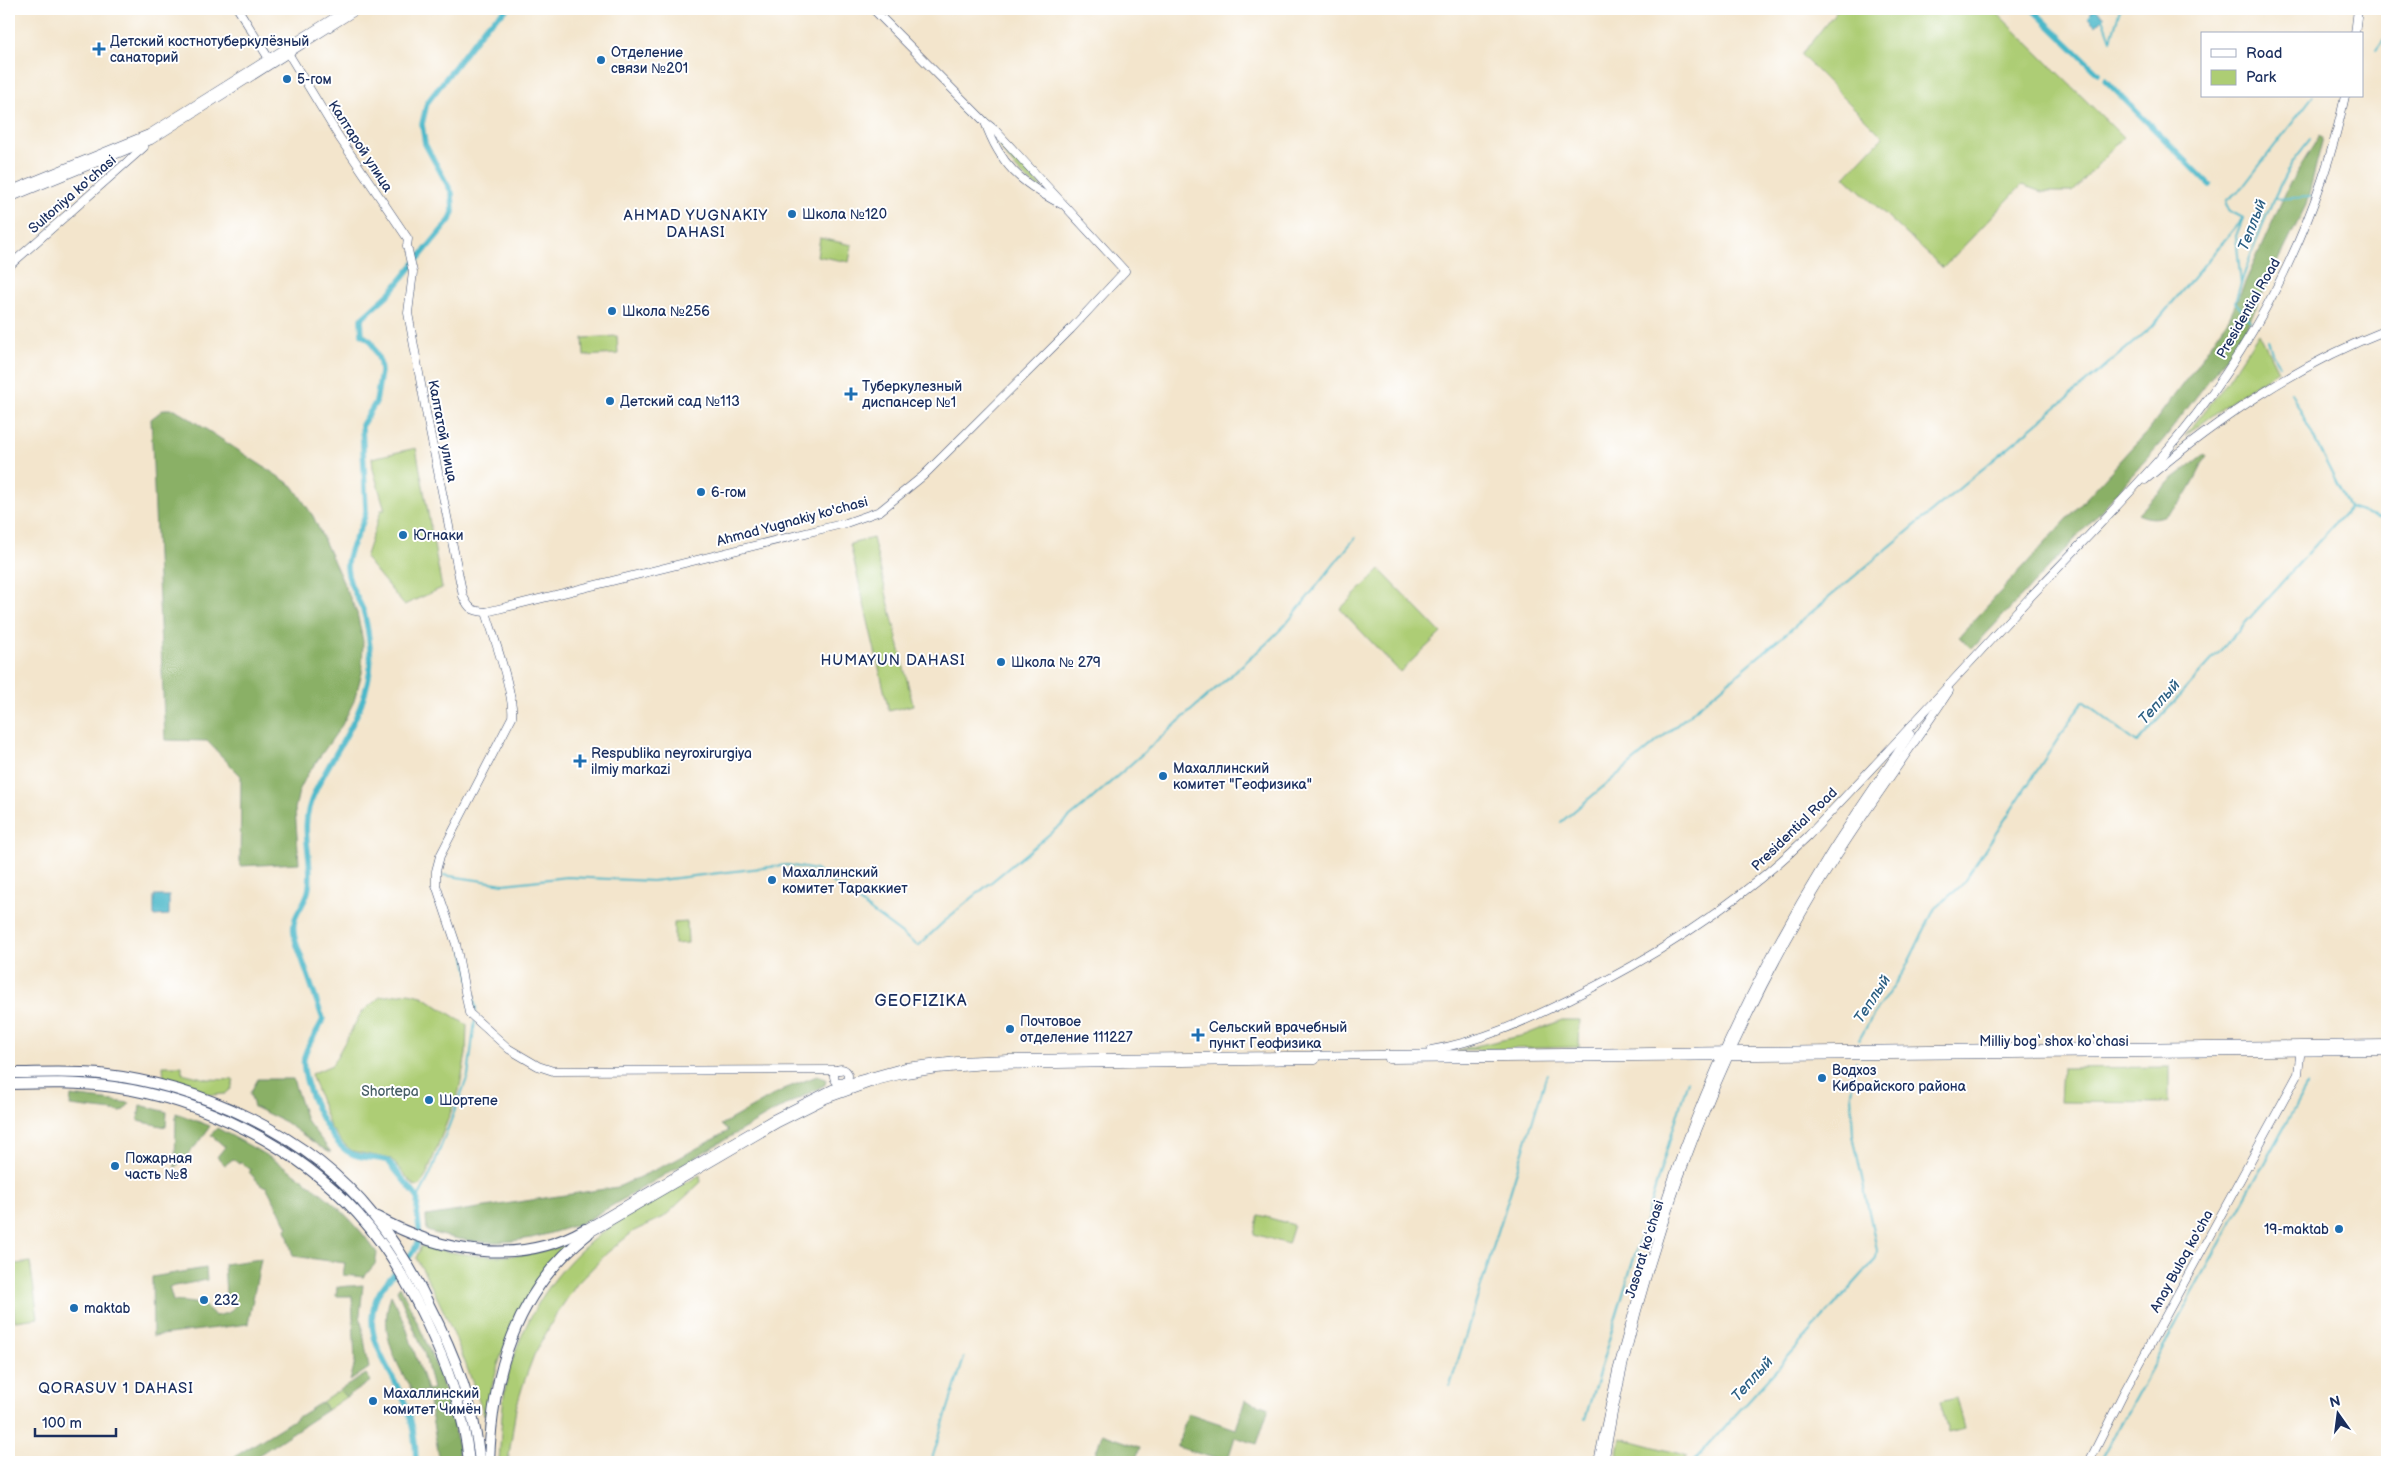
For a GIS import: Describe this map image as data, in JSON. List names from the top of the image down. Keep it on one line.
{"streets":{"street":["Калтарой улица","Sultoniya ko'chasi","Presidential Road","Калтатой улица","Ahmad Yugnakiy ko'chasi","Milliy bog‘ shox ko‘chasi","Jasorat koʻchasi","Anay Buloq ko'cha"]},"crossings":[["Калтарой улица","Калтатой улица"],["Калтатой улица","Ahmad Yugnakiy ko'chasi"],["Milliy bog‘ shox ko‘chasi","Jasorat koʻchasi"],["Milliy bog‘ shox ko‘chasi","Anay Buloq ko'cha"]],"districts":["AHMAD YUGNAKIY DAHASI","HUMAYUN DAHASI","GEOFIZIKA","QORASUV 1 DAHASI"],"water":["Теплый"],"parks":["Shortepa"],"places":{"health":["Детский костнотуберкулёзный санаторий","Туберкулезный диспансер №1","Respublika neyroxirurgiya ilmiy markazi","Сельский врачебный пункт Геофизика"],"other":["Отделение связи №201","5-гом","Школа №120","Школа №256","Детский сад №113","6-гом","Югнаки","Школа № 279","Махаллинский комитет \"Геофизика\"","Махаллинский комитет Тараккиет","Почтовое отделение 111227","Водхоз Кибрайского района","Шортепе","Пожарная часть №8","19-maktab","232","maktab","Махаллинский комитет Чимён"]},"legend":["Road","Park"],"scale_bar":"100 m","north":"top"}
